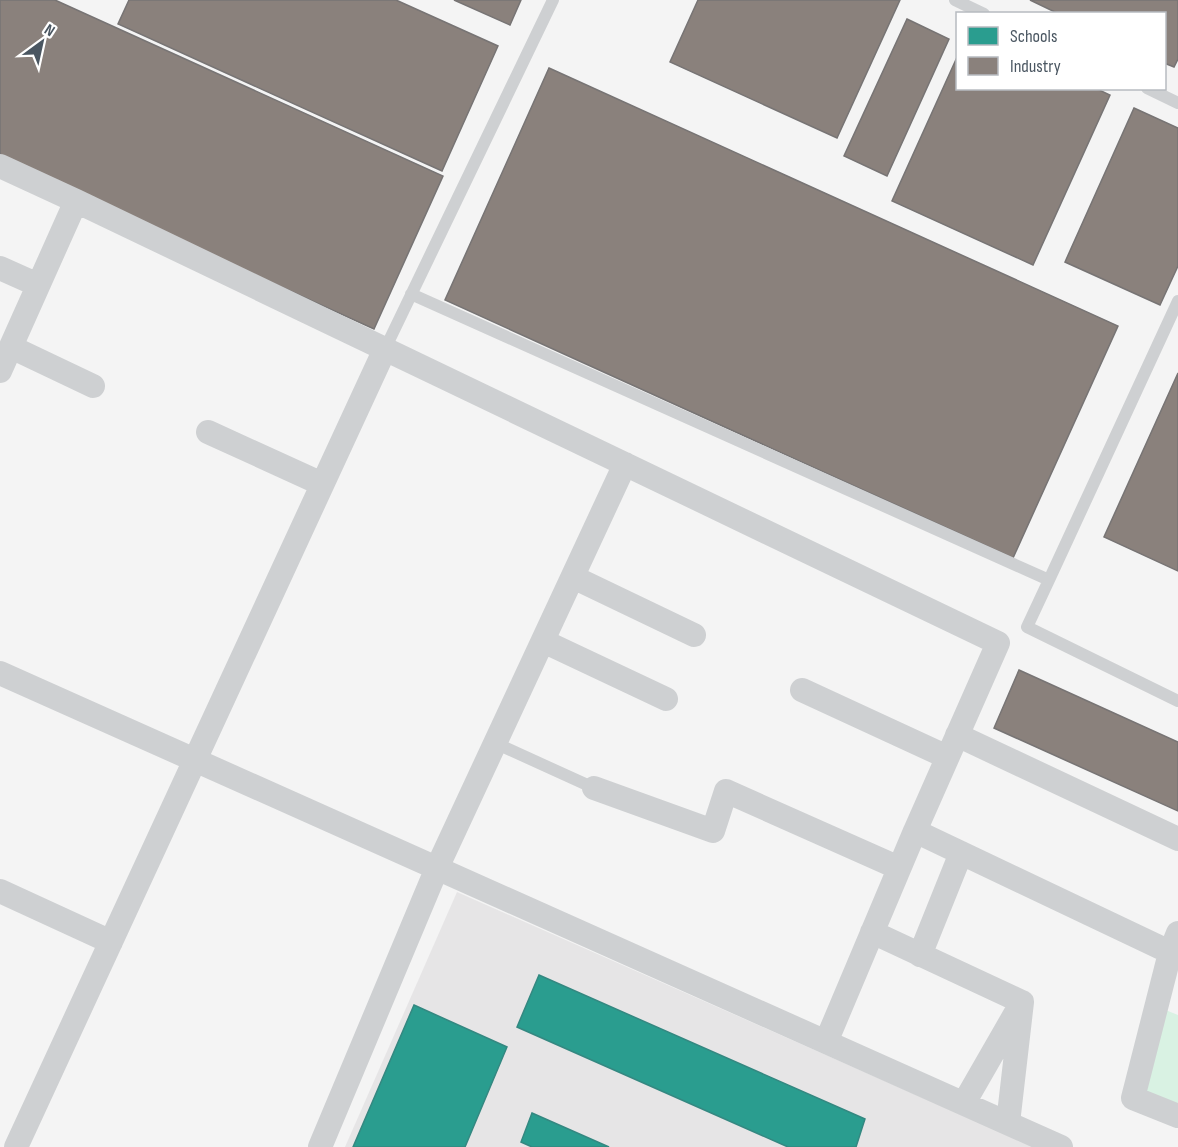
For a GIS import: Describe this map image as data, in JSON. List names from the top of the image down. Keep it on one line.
{"legend":["Schools","Industry"],"north":"top right"}
